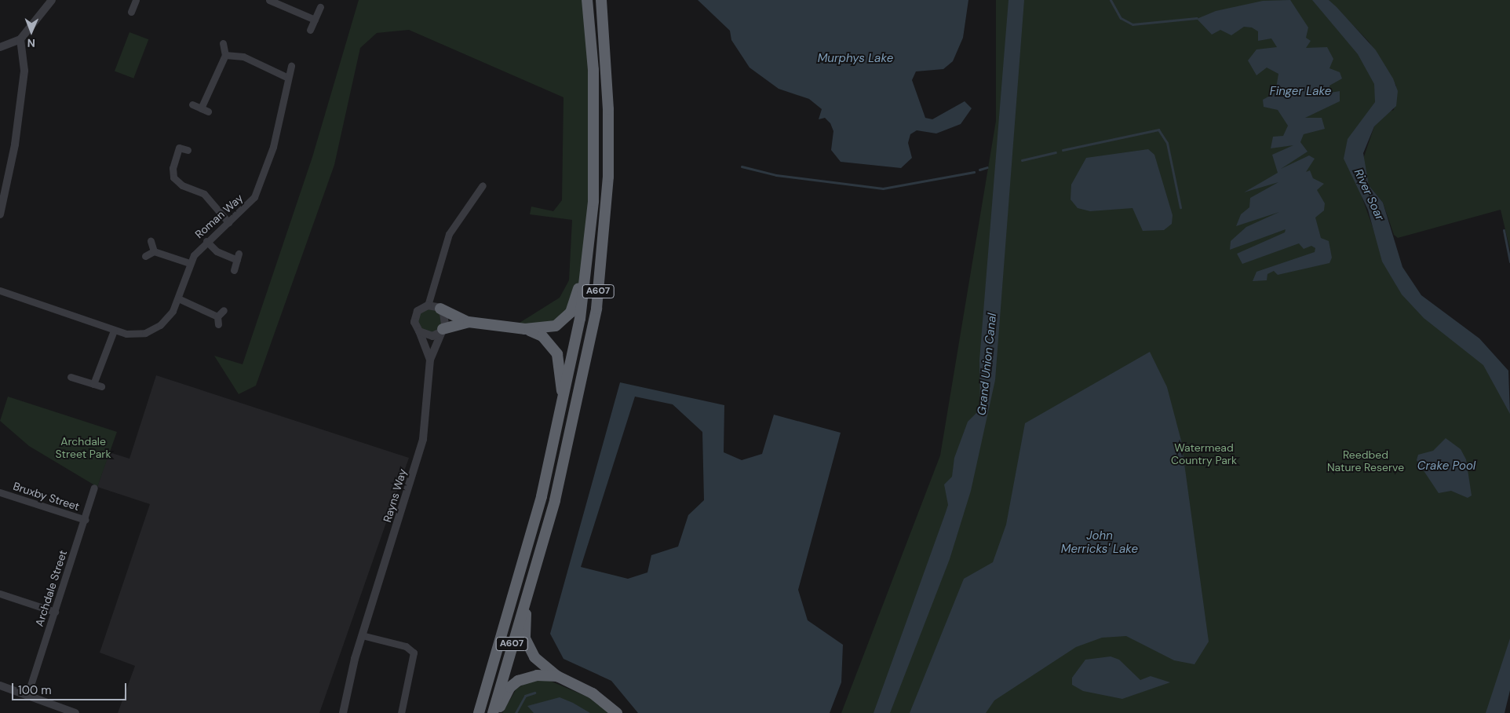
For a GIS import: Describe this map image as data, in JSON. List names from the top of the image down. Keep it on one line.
{"streets":{"highway":["A607"],"street":["Roman Way","Rayns Way","Bruxby Street","Archdale Street"]},"crossings":[["Bruxby Street","Archdale Street"]],"water":["Murphys Lake","Finger Lake","River Soar","Grand Union Canal","Crake Pool","John Merricks' Lake"],"parks":["Archdale Street Park","Watermead Country Park","Reedbed Nature Reserve"],"scale_bar":"100 m","north":"bottom"}
